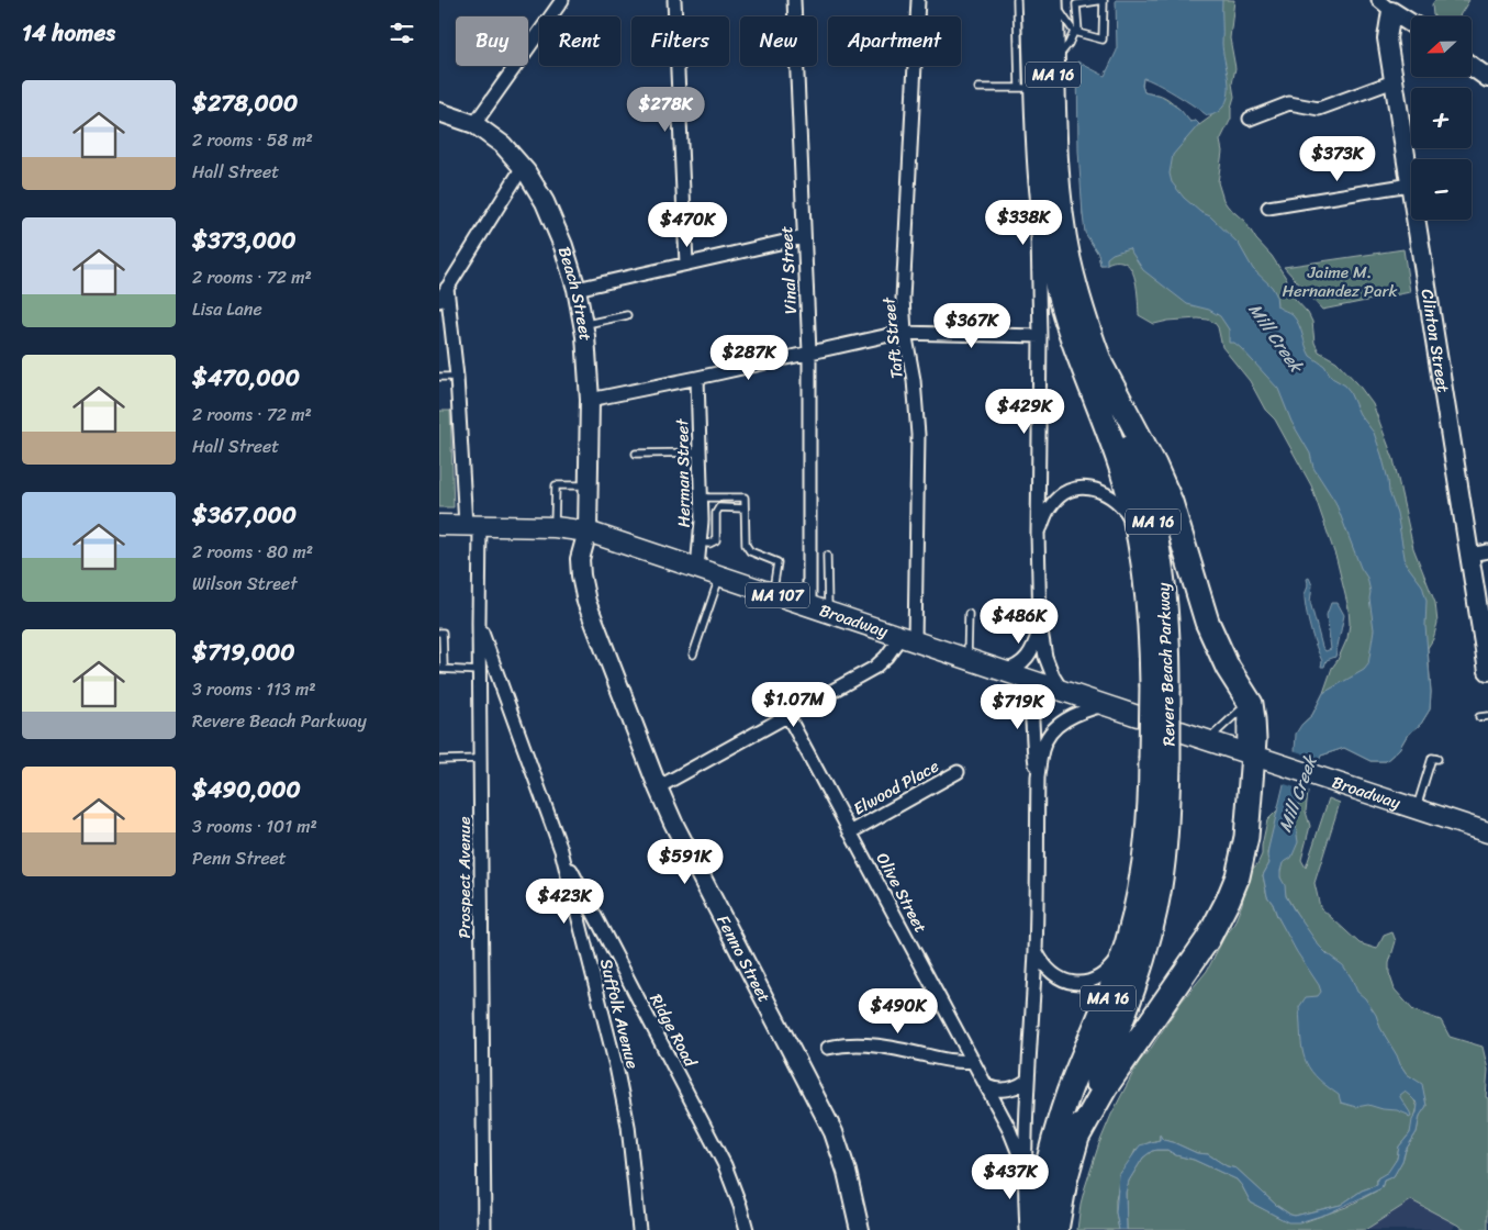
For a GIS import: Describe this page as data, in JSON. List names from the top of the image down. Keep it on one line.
{"streets":{"highway":["MA 16","Revere Beach Parkway"],"main road":["MA 107","Broadway"],"street":["Vinal Street","Beach Street","Taft Street","Clinton Street","Herman Street","Elwood Place","Prospect Avenue","Olive Street","Fenno Street","Suffolk Avenue","Ridge Road"]},"crossings":[["Vinal Street","Broadway"],["Beach Street","Broadway"],["Beach Street","Fenno Street"],["Taft Street","Broadway"],["Herman Street","Broadway"],["Broadway","Revere Beach Parkway"],["Broadway","Prospect Avenue"],["Broadway","Fenno Street"],["Elwood Place","Olive Street"],["Prospect Avenue","Suffolk Avenue"],["Suffolk Avenue","Ridge Road"]],"water":["Mill Creek"],"parks":["Jaime M. Hernandez Park"],"north":"left","page":{"heading":"14 homes","map_buttons":["+","−"],"chip":["Buy","Rent","Filters","New","Apartment"],"list":[{"name":"$278,000","note":"2 rooms · 58 m² · Hall Street"},{"name":"$373,000","note":"2 rooms · 72 m² · Lisa Lane"},{"name":"$470,000","note":"2 rooms · 72 m² · Hall Street"},{"name":"$367,000","note":"2 rooms · 80 m² · Wilson Street"},{"name":"$719,000","note":"3 rooms · 113 m² · Revere Beach Parkway"},{"name":"$490,000","note":"3 rooms · 101 m² · Penn Street"}],"price":["$278K","$373K","$338K","$470K","$367K","$287K","$429K","$486K","$1.07M","$719K","$591K","$423K","$490K","$437K"]}}
